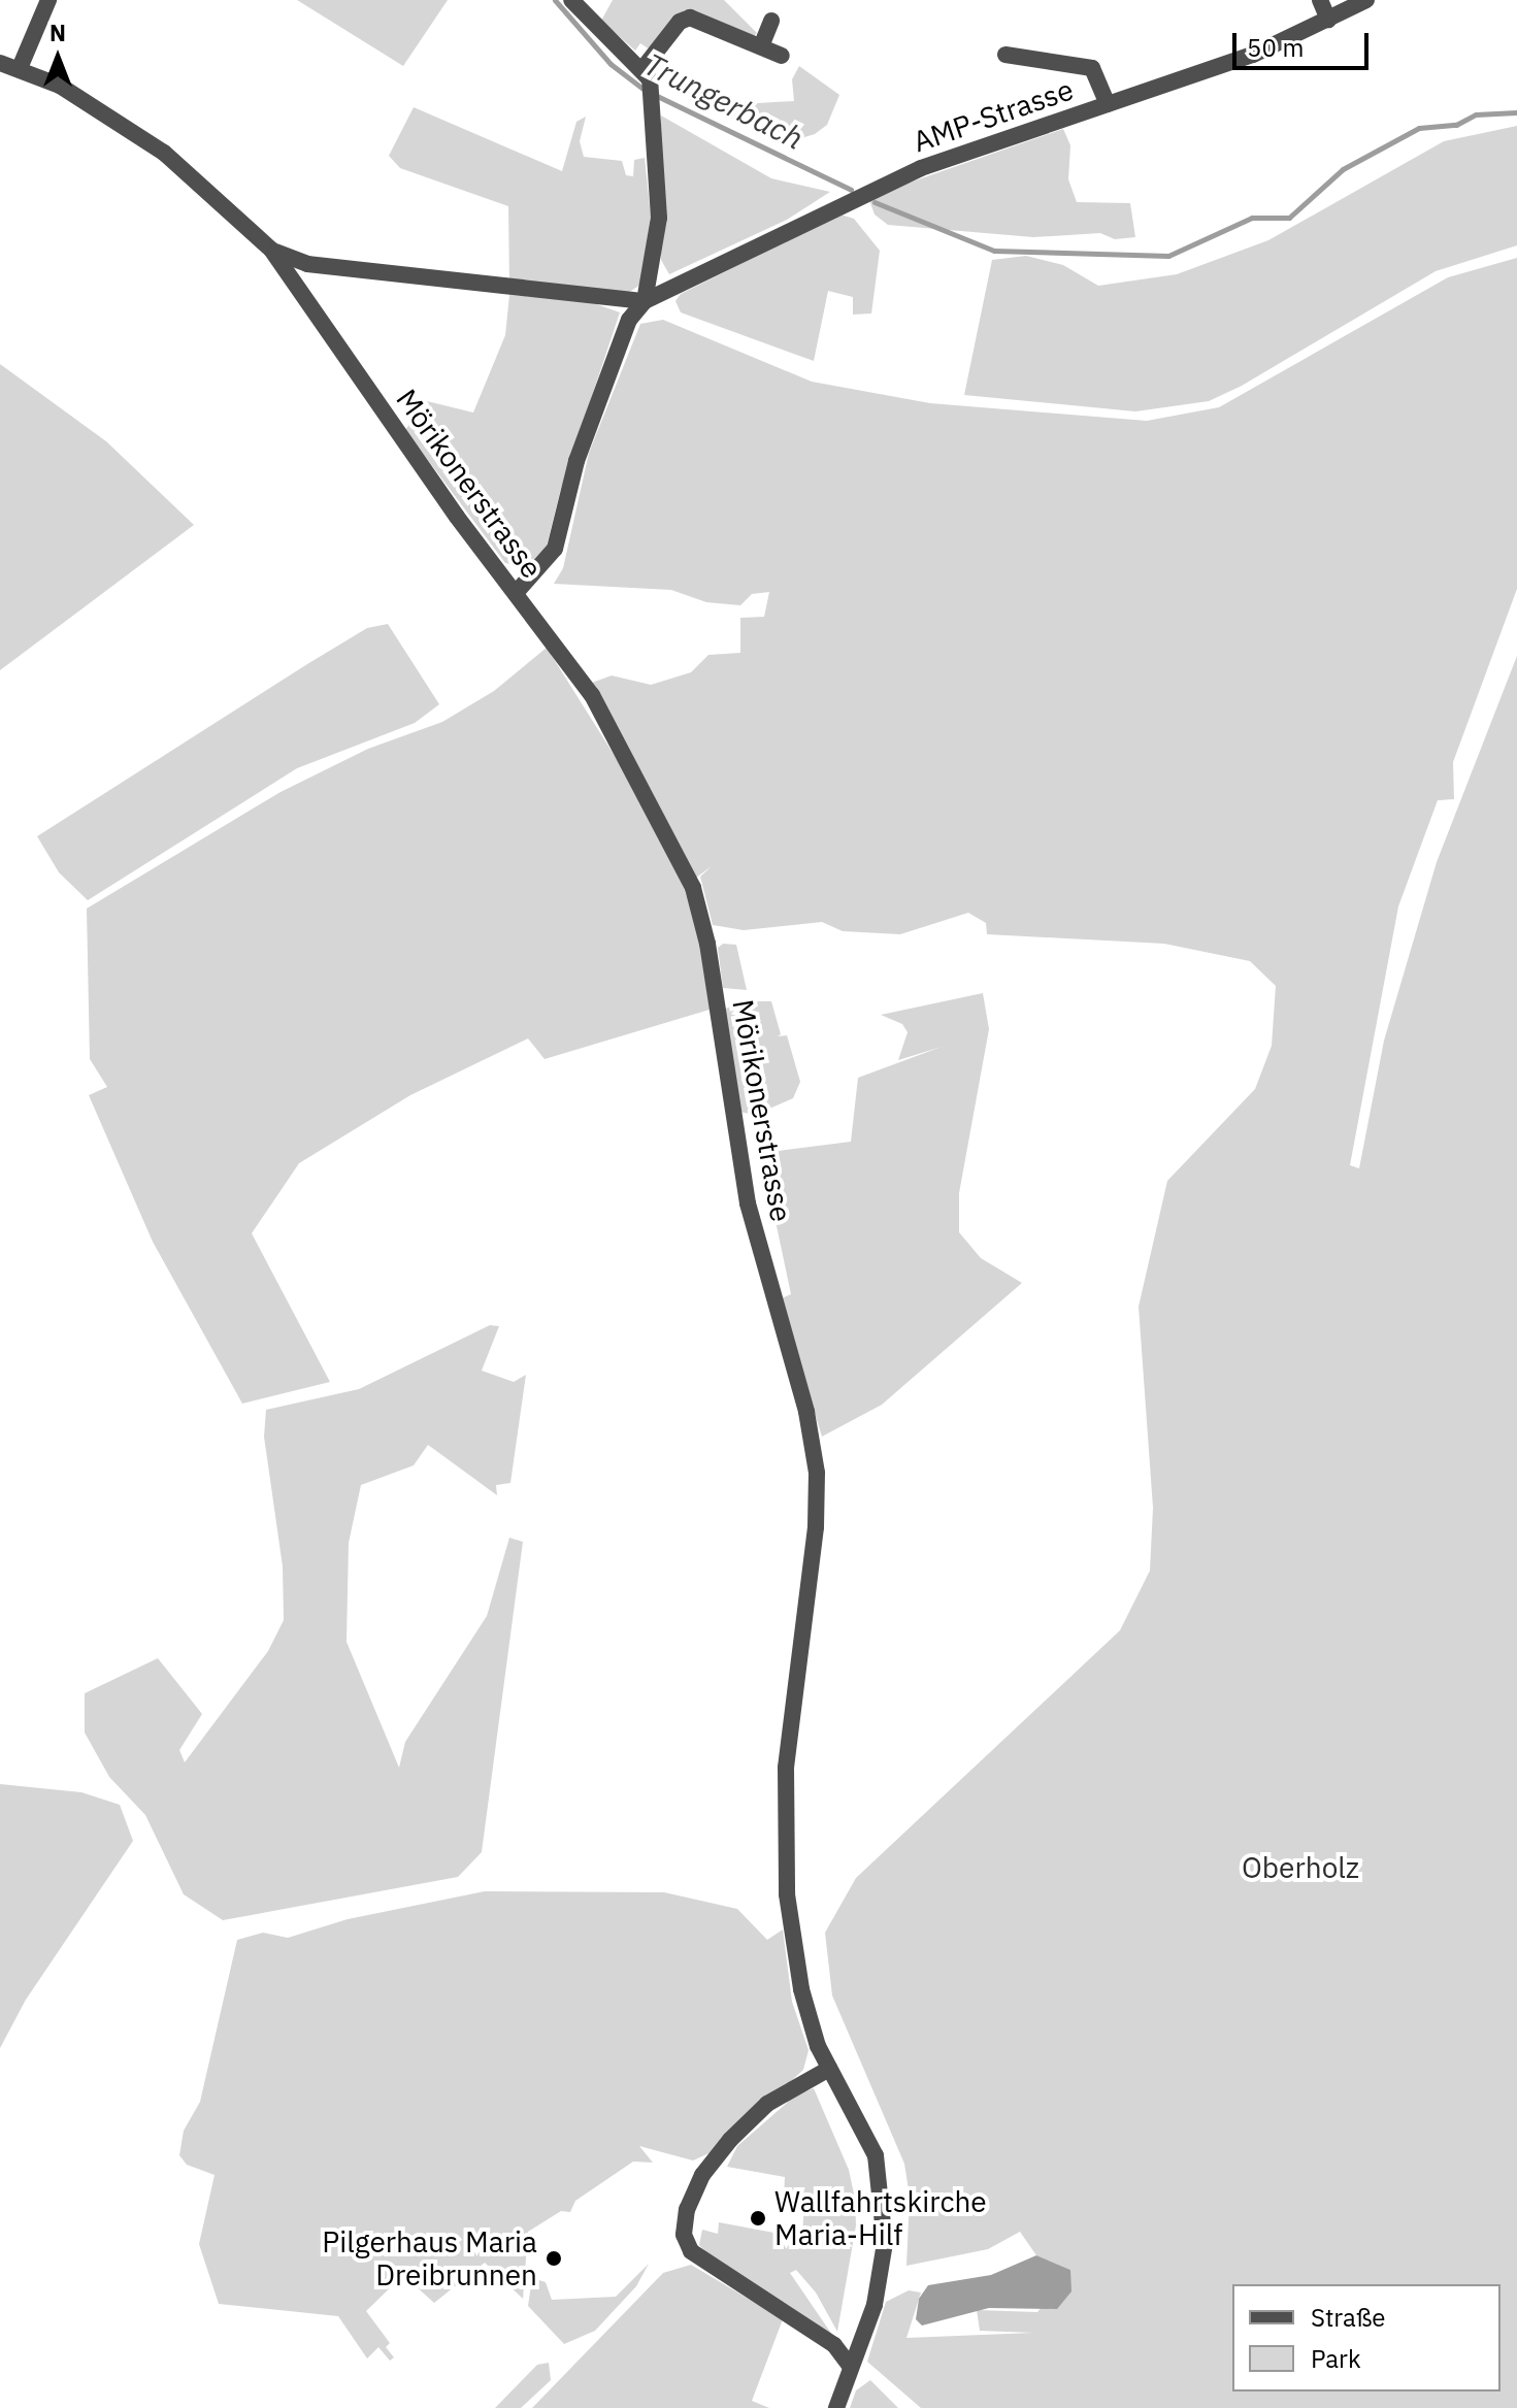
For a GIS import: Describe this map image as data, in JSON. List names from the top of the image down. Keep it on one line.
{"streets":{"street":["AMP-Strasse","Mörikonerstrasse"]},"water":["Trungerbach"],"parks":["Oberholz"],"places":["Wallfahrtskirche Maria-Hilf","Pilgerhaus Maria Dreibrunnen"],"legend":["Straße","Park"],"scale_bar":"50 m","north":"top"}
